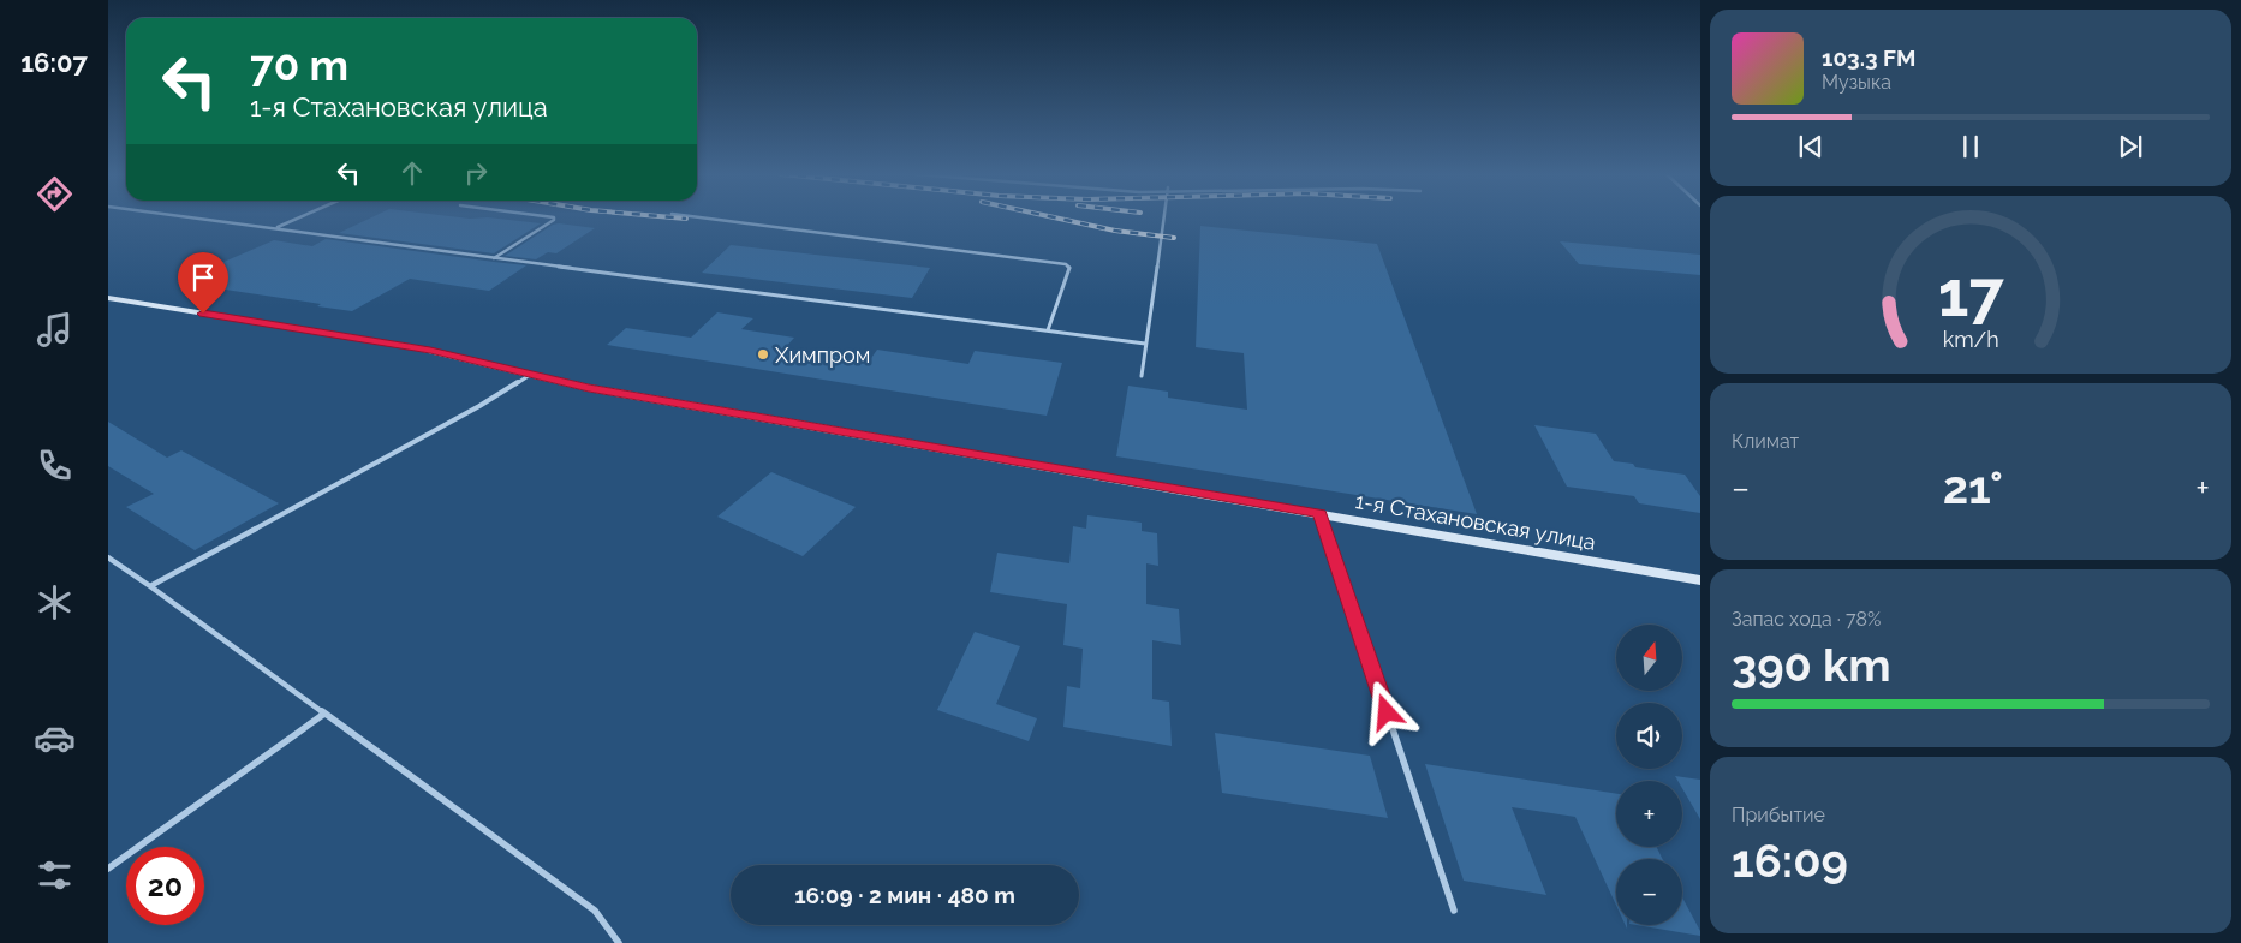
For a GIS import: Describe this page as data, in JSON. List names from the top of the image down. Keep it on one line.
{"streets":{"main road":["1-я Стахановская улица"]},"places":["Химпром"],"north":"top","page":{"tabs":"16:07","turn":["70 m","1-я Стахановская улица"],"song":["103.3 FM","Музыка"],"tile":["Климат",["Запас хода · 78%","390 km"],["Прибытие","16:09"]],"heat":["−","21°","+"],"map_buttons":["+","−"],"limit":"20","trip":"16:09 · 2 мин · 480 m","gauge":["17","km/h"]}}
